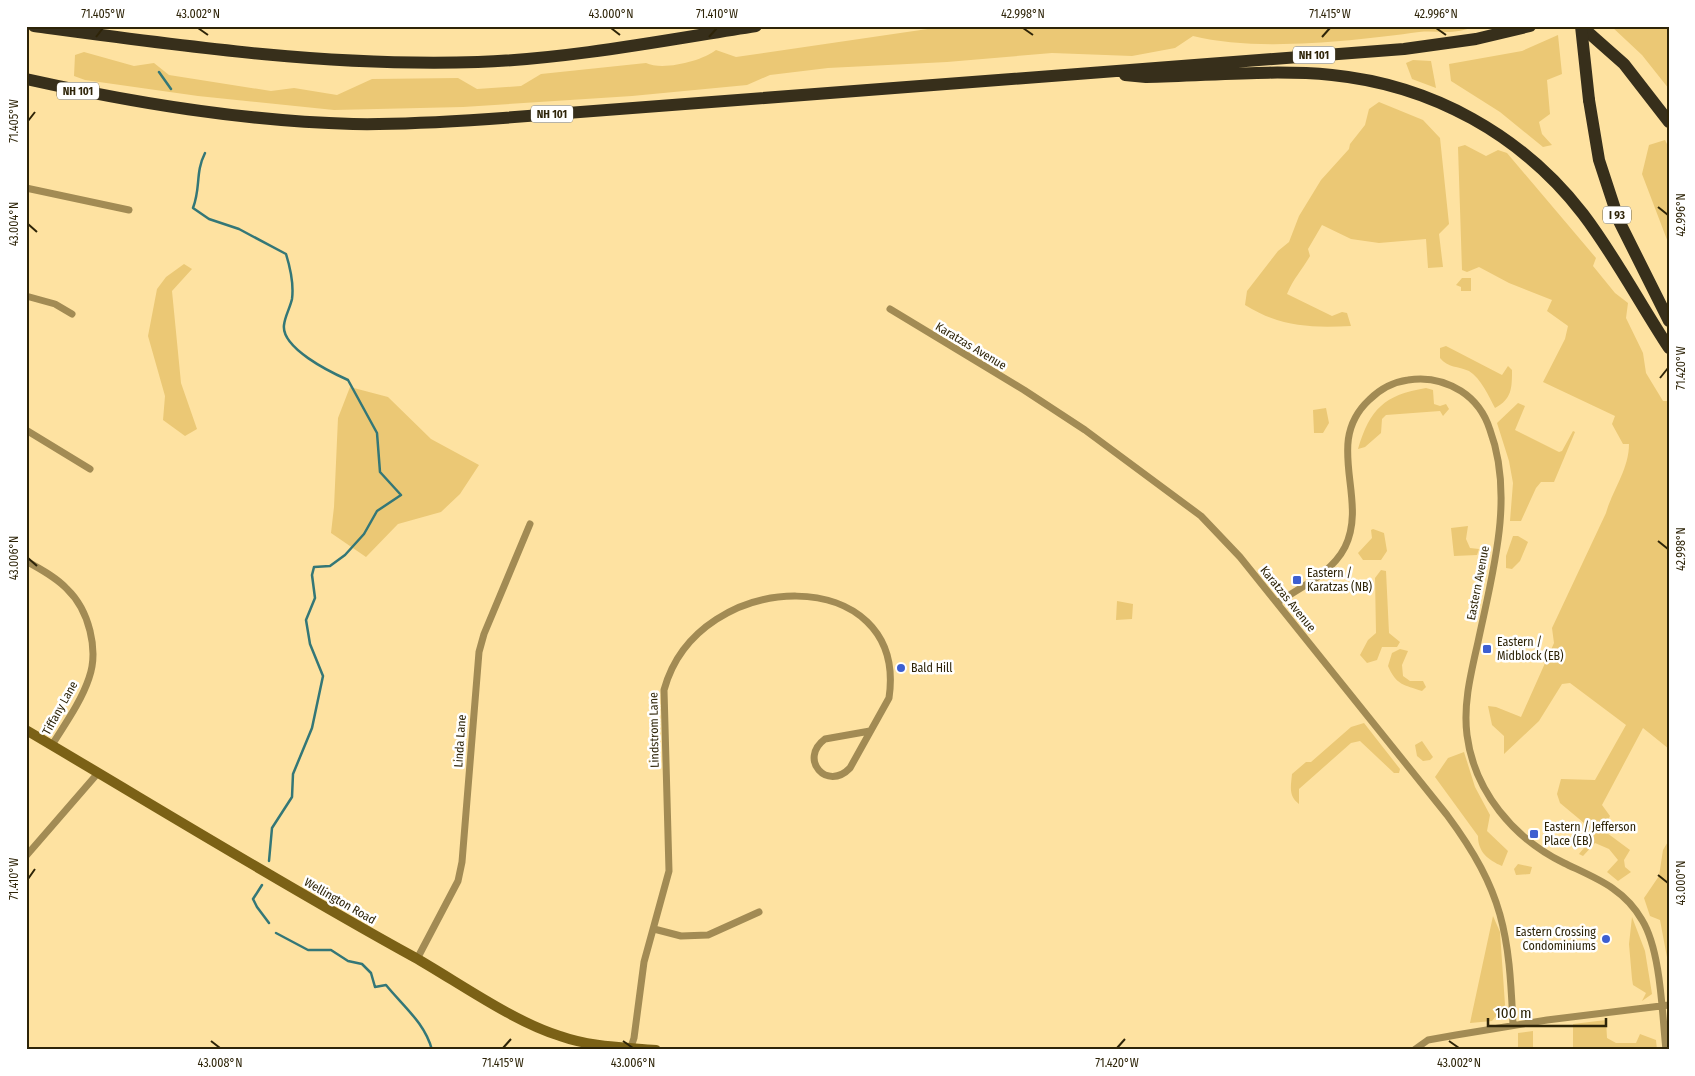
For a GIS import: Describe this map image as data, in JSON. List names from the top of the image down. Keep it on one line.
{"streets":{"highway":["NH 101","I 93"],"main road":["Wellington Road"],"street":["Karatzas Avenue","Eastern Avenue","Tiffany Lane","Lindstrom Lane","Linda Lane"]},"crossings":[["Karatzas Avenue","Eastern Avenue"],["Tiffany Lane","Wellington Road"],["Lindstrom Lane","Wellington Road"],["Linda Lane","Wellington Road"]],"places":{"transit":["Eastern / Karatzas (NB)","Eastern / Midblock (EB)","Eastern / Jefferson Place (EB)"],"other":["Bald Hill","Eastern Crossing Condominiums"]},"scale_bar":"100 m","coordinates":["71.405°W","43.002°N","43.000°N","71.410°W","42.998°N","71.415°W","42.996°N","43.004°N","71.420°W","43.006°N","43.008°N"]}
